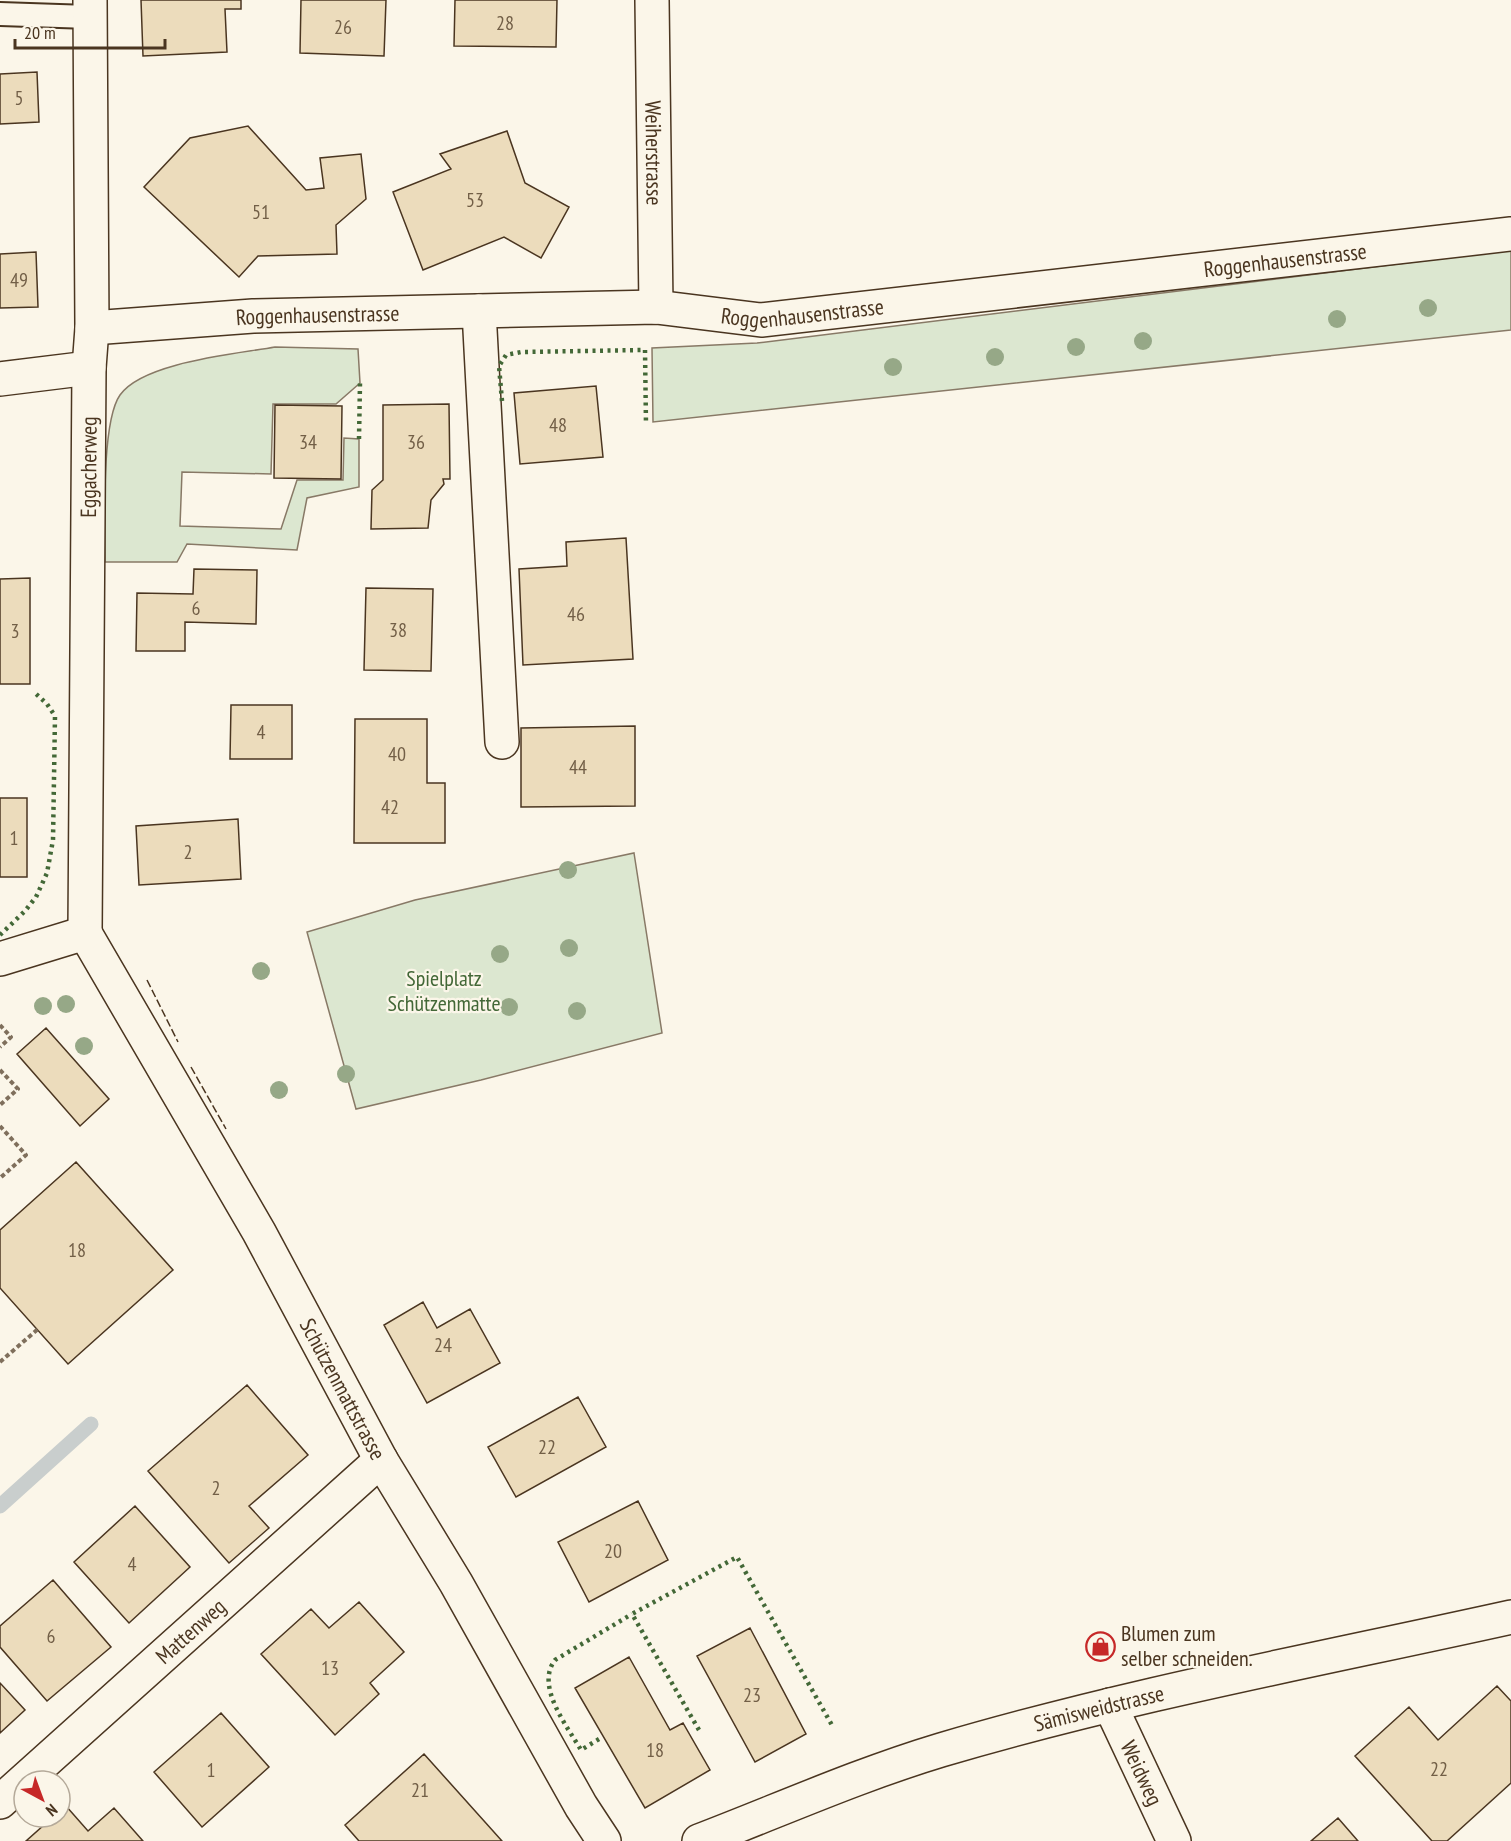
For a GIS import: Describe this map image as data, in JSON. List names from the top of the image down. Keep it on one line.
{"streets":{"street":["Weiherstrasse","Roggenhausenstrasse","Eggacherweg","Schützenmattstrasse","Mattenweg","Sämisweidstrasse","Weidweg"]},"crossings":[["Weiherstrasse","Roggenhausenstrasse"],["Roggenhausenstrasse","Eggacherweg"],["Eggacherweg","Schützenmattstrasse"],["Schützenmattstrasse","Mattenweg"],["Sämisweidstrasse","Weidweg"]],"parks":["Spielplatz Schützenmatte"],"places":{"shop":["Blumen zum selber schneiden."]},"house_numbers":["28","26","5","53","51","49","48","34","36","6","46","38","3","4","40","44","42","1","2","18","24","22","2","20","4","6","13","23","18","22","1","21"],"scale_bar":"20 m","north":"bottom right"}
